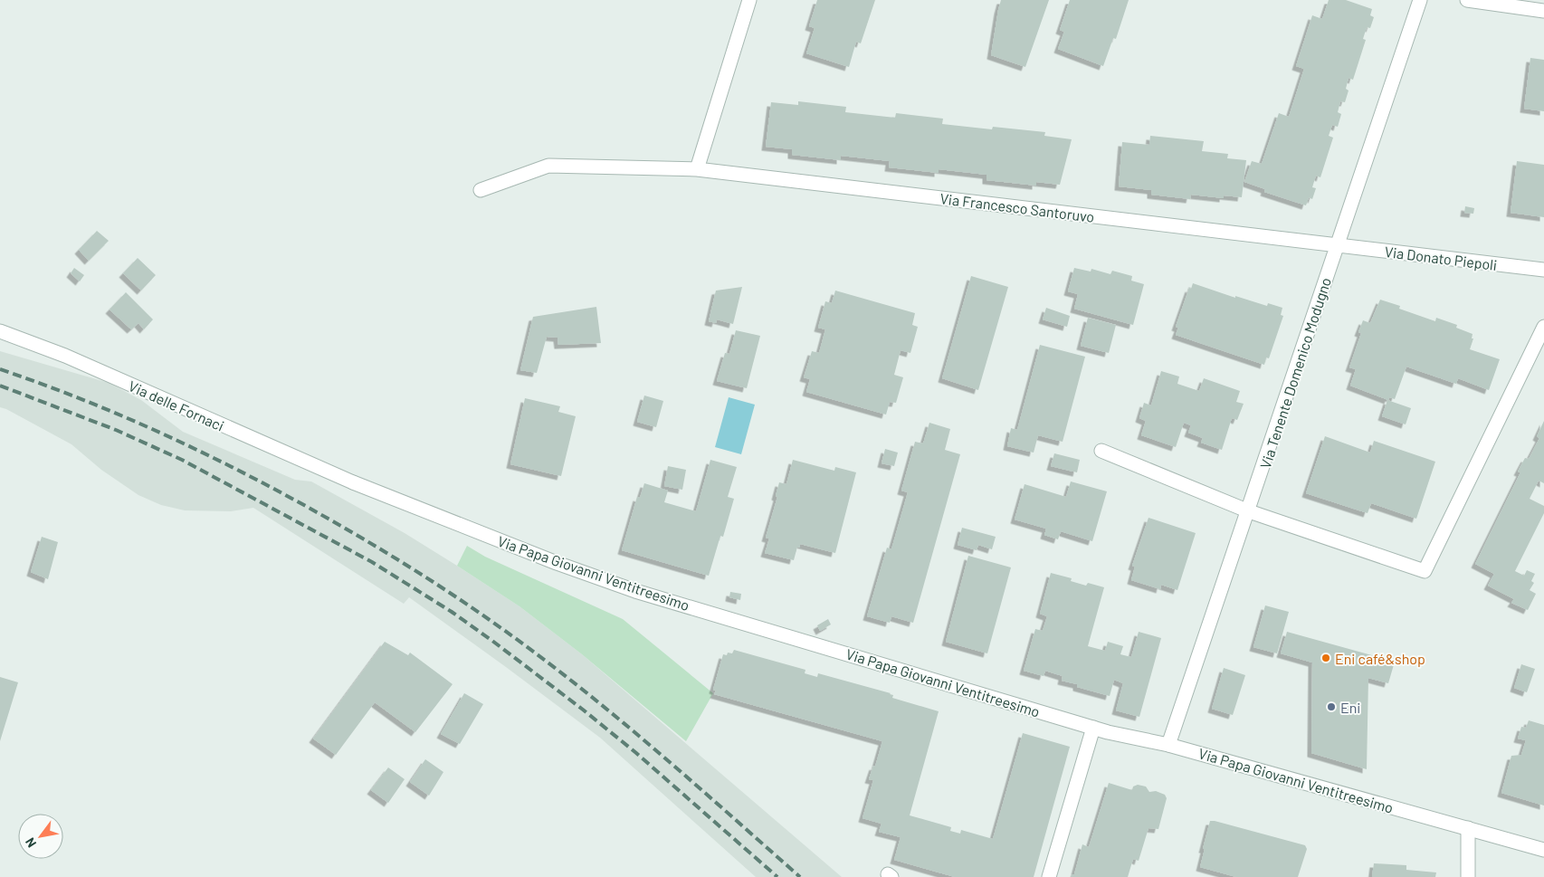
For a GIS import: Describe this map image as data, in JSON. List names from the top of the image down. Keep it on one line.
{"streets":{"street":["Via Francesco Santoruvo","Via Donato Piepoli","Via Tenente Domenico Modugno","Via delle Fornaci","Via Papa Giovanni Ventitreesimo"]},"crossings":[["Via Francesco Santoruvo","Via Donato Piepoli"],["Via Francesco Santoruvo","Via Tenente Domenico Modugno"],["Via Donato Piepoli","Via Tenente Domenico Modugno"],["Via Tenente Domenico Modugno","Via Papa Giovanni Ventitreesimo"],["Via delle Fornaci","Via Papa Giovanni Ventitreesimo"]],"places":["Eni café&shop","Eni"],"north":"bottom left"}
